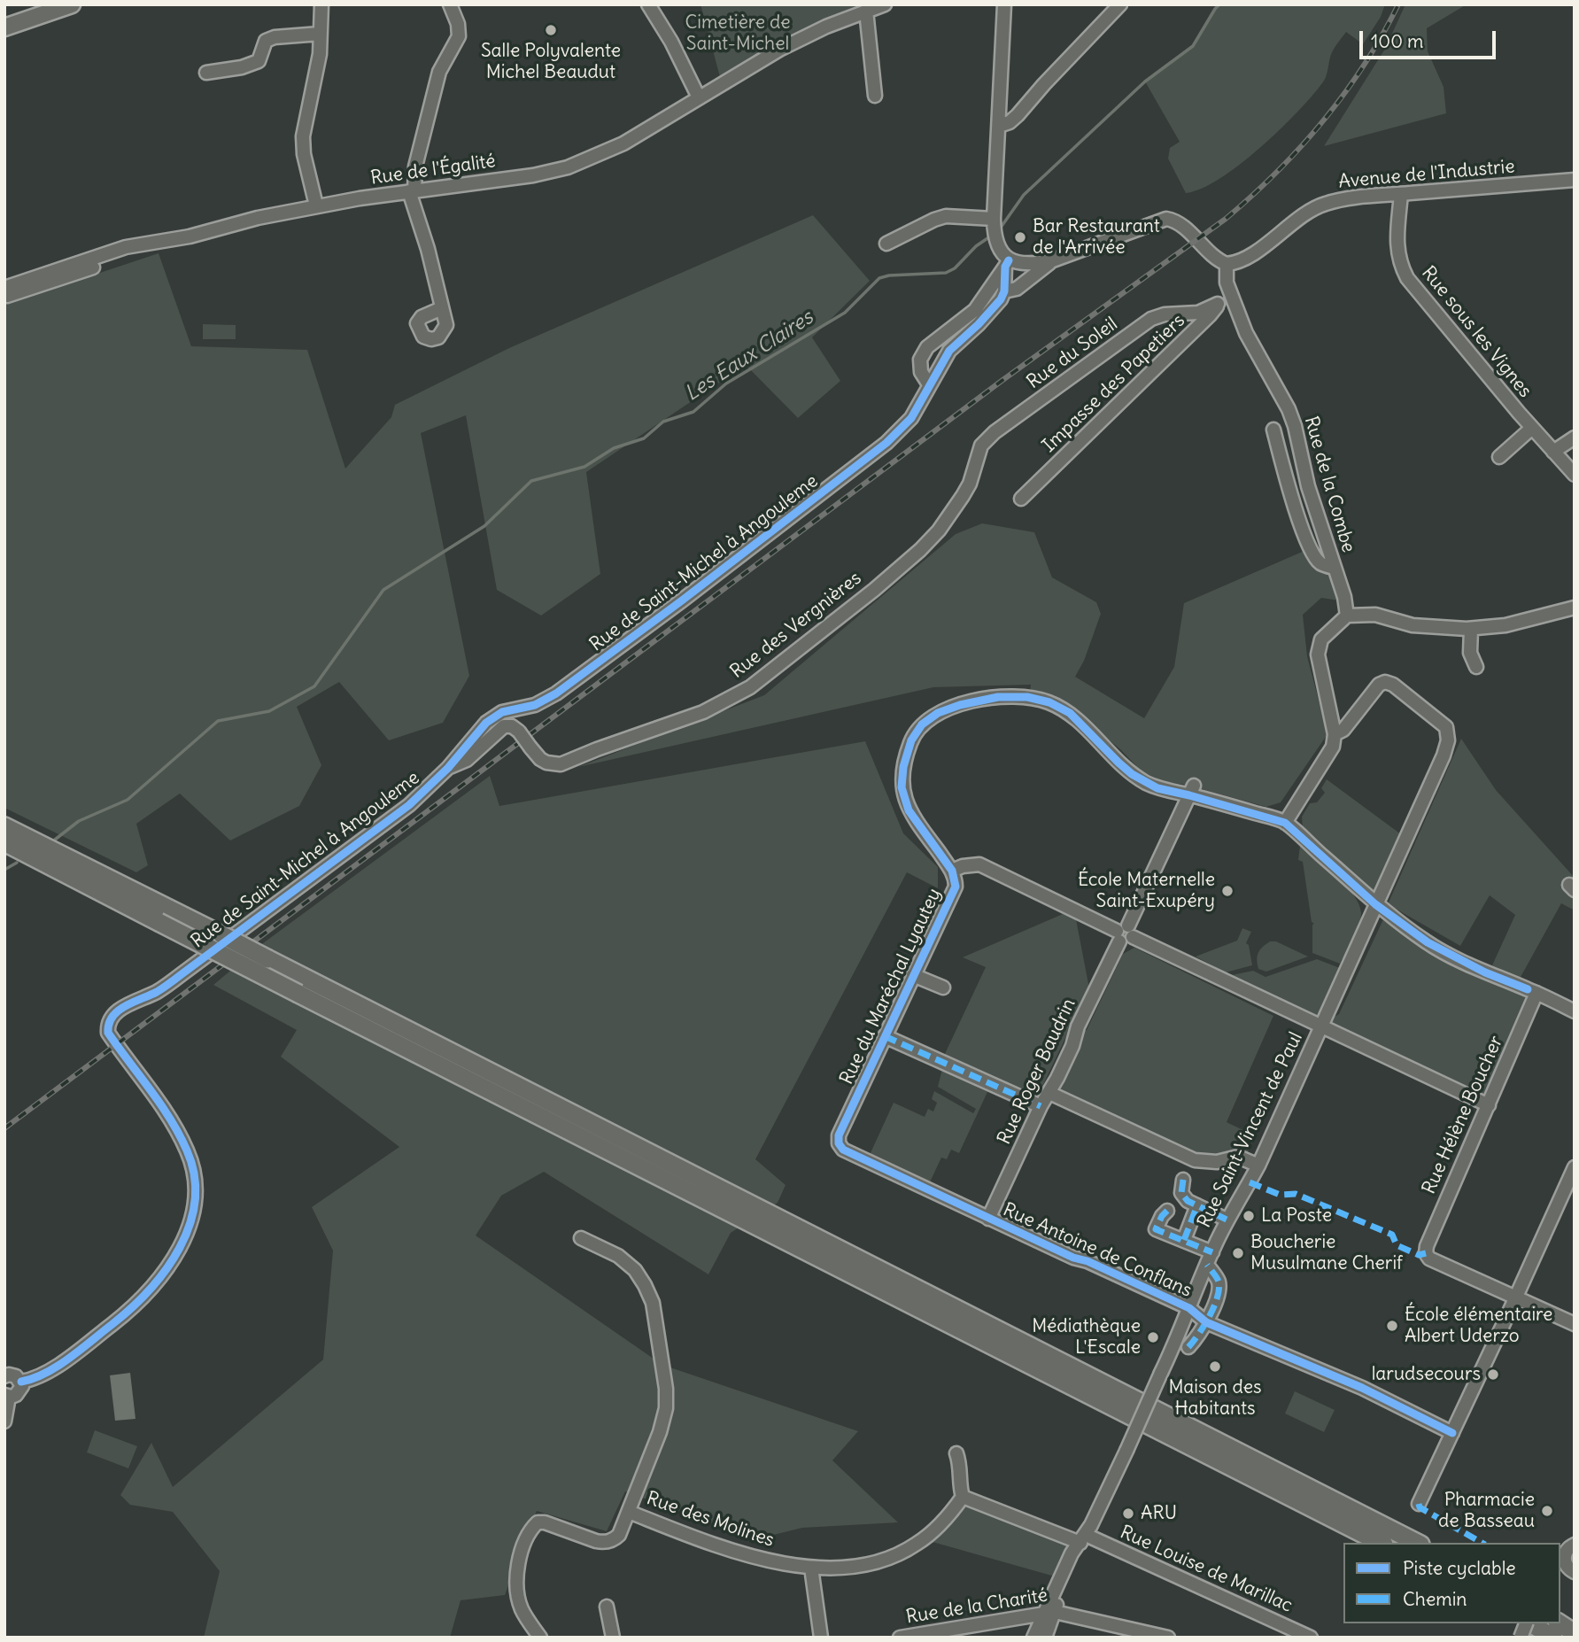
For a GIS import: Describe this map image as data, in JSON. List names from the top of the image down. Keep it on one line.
{"streets":{"street":["Rue de l'Égalité","Avenue de l'Industrie","Rue sous les Vignes","Rue du Soleil","Impasse des Papetiers","Rue de la Combe","Rue de Saint-Michel à Angouleme","Rue des Vergnières","Rue du Maréchal Lyautey","Rue Roger Baudrin","Rue Hélène Boucher","Rue Saint-Vincent de Paul","Rue Antoine de Conflans","Rue des Molines","Rue Louise de Marillac","Rue de la Charité"]},"crossings":[["Avenue de l'Industrie","Rue sous les Vignes"],["Avenue de l'Industrie","Rue de la Combe"],["Rue du Soleil","Impasse des Papetiers"],["Rue du Soleil","Rue des Vergnières"],["Impasse des Papetiers","Rue de la Combe"],["Rue de Saint-Michel à Angouleme","Rue des Vergnières"],["Rue du Maréchal Lyautey","Rue Hélène Boucher"],["Rue du Maréchal Lyautey","Rue Saint-Vincent de Paul"],["Rue du Maréchal Lyautey","Rue Antoine de Conflans"],["Rue Roger Baudrin","Rue Antoine de Conflans"],["Rue Saint-Vincent de Paul","Rue Antoine de Conflans"],["Rue Saint-Vincent de Paul","Rue Louise de Marillac"],["Rue Saint-Vincent de Paul","Rue de la Charité"]],"water":["Les Eaux Claires"],"parks":["Cimetière de Saint-Michel"],"places":["Salle Polyvalente Michel Beaudut","Bar Restaurant de l'Arrivée","École Maternelle Saint-Exupéry","La Poste","Boucherie Musulmane Cherif","École élémentaire Albert Uderzo","Médiathèque L'Escale","Maison des Habitants","larudsecours","Pharmacie de Basseau","ARU"],"legend":["Piste cyclable","Chemin"],"scale_bar":"100 m"}
